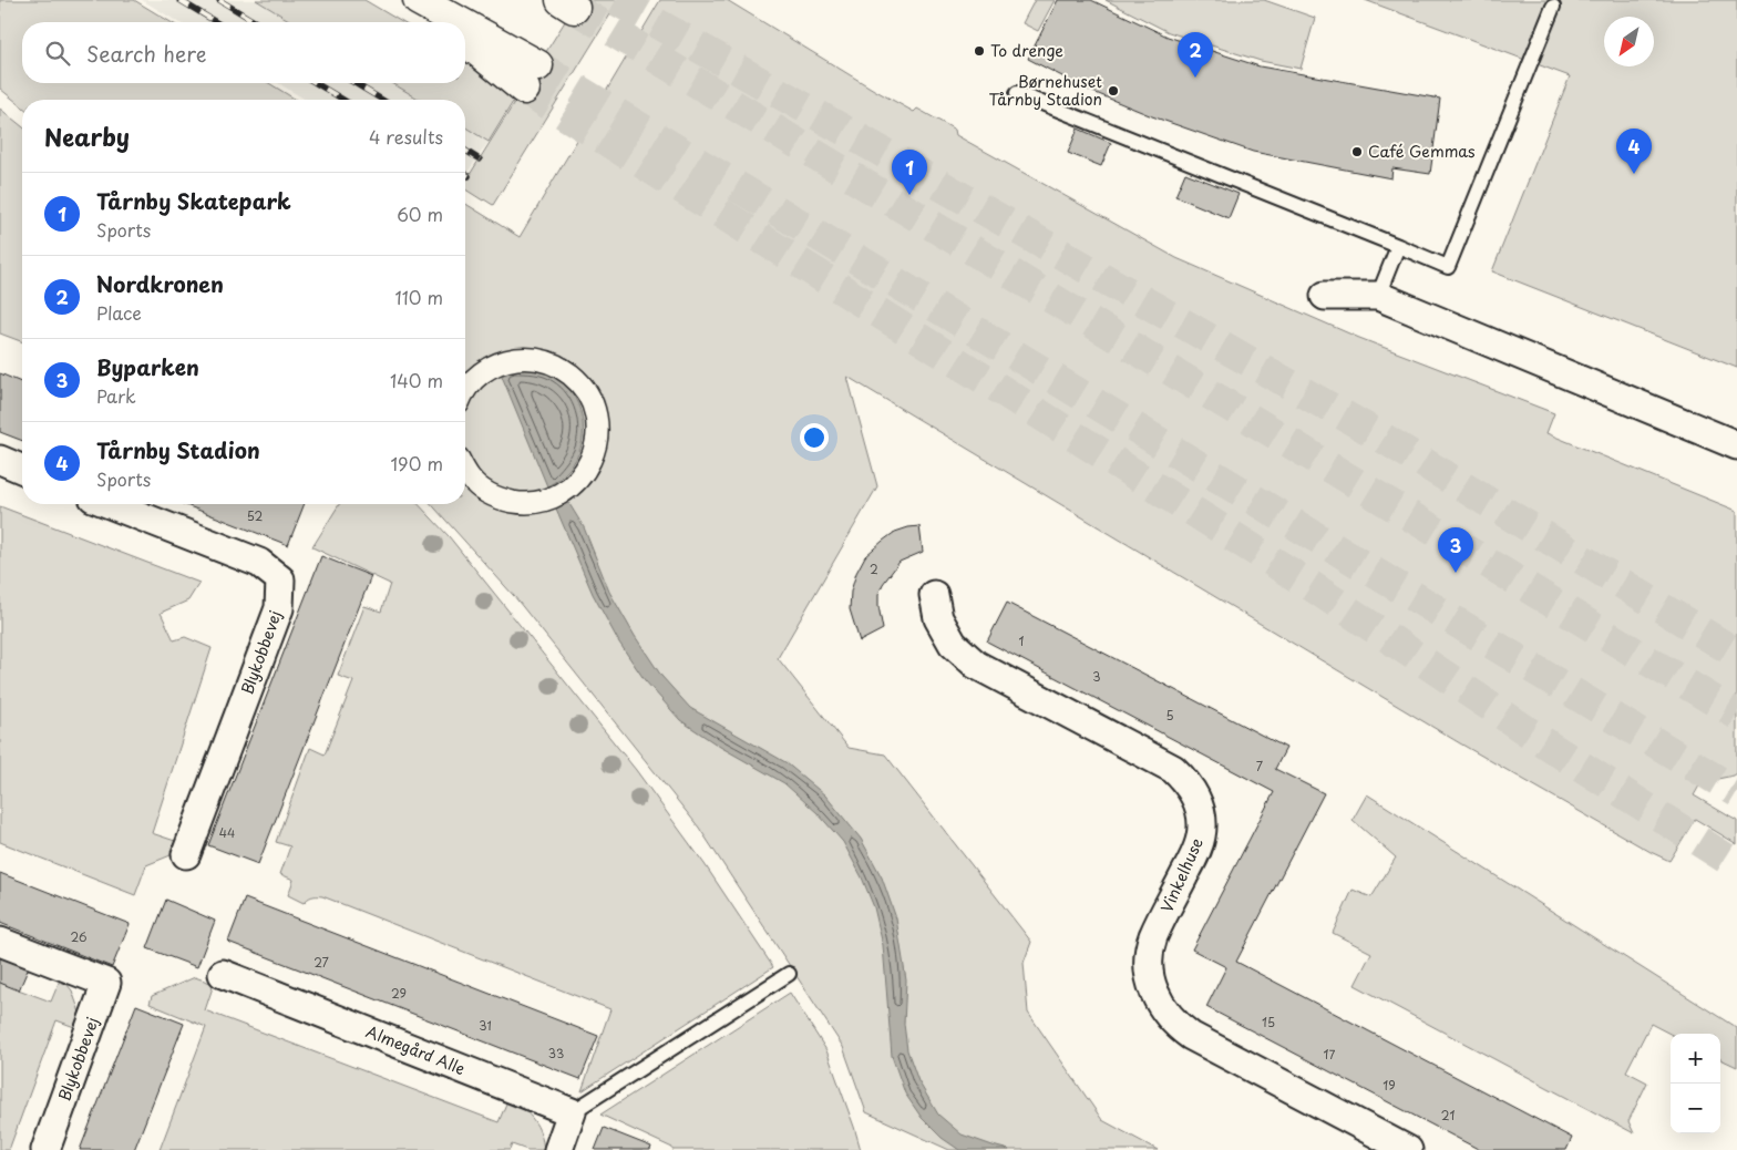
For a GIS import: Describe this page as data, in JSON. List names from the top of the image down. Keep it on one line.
{"streets":{"street":["Blykobbevej","Vinkelhuse","Almegård Alle"]},"places":["To drenge","Børnehuset Tårnby Stadion","Café Gemmas"],"house_numbers":["52","2","1","3","5","7","44","26","27","29","15","31","33","17","19","21"],"north":"bottom left","page":{"search":"Search here","pins":["2","4","1","3"],"heading":["Nearby","4 results"],"list":[{"mark":"1","name":"Tårnby Skatepark","note":"Sports","value":"60 m"},{"mark":"2","name":"Nordkronen","note":"Place","value":"110 m"},{"mark":"3","name":"Byparken","note":"Park","value":"140 m"},{"mark":"4","name":"Tårnby Stadion","note":"Sports","value":"190 m"}],"map_buttons":["+","−"]}}
